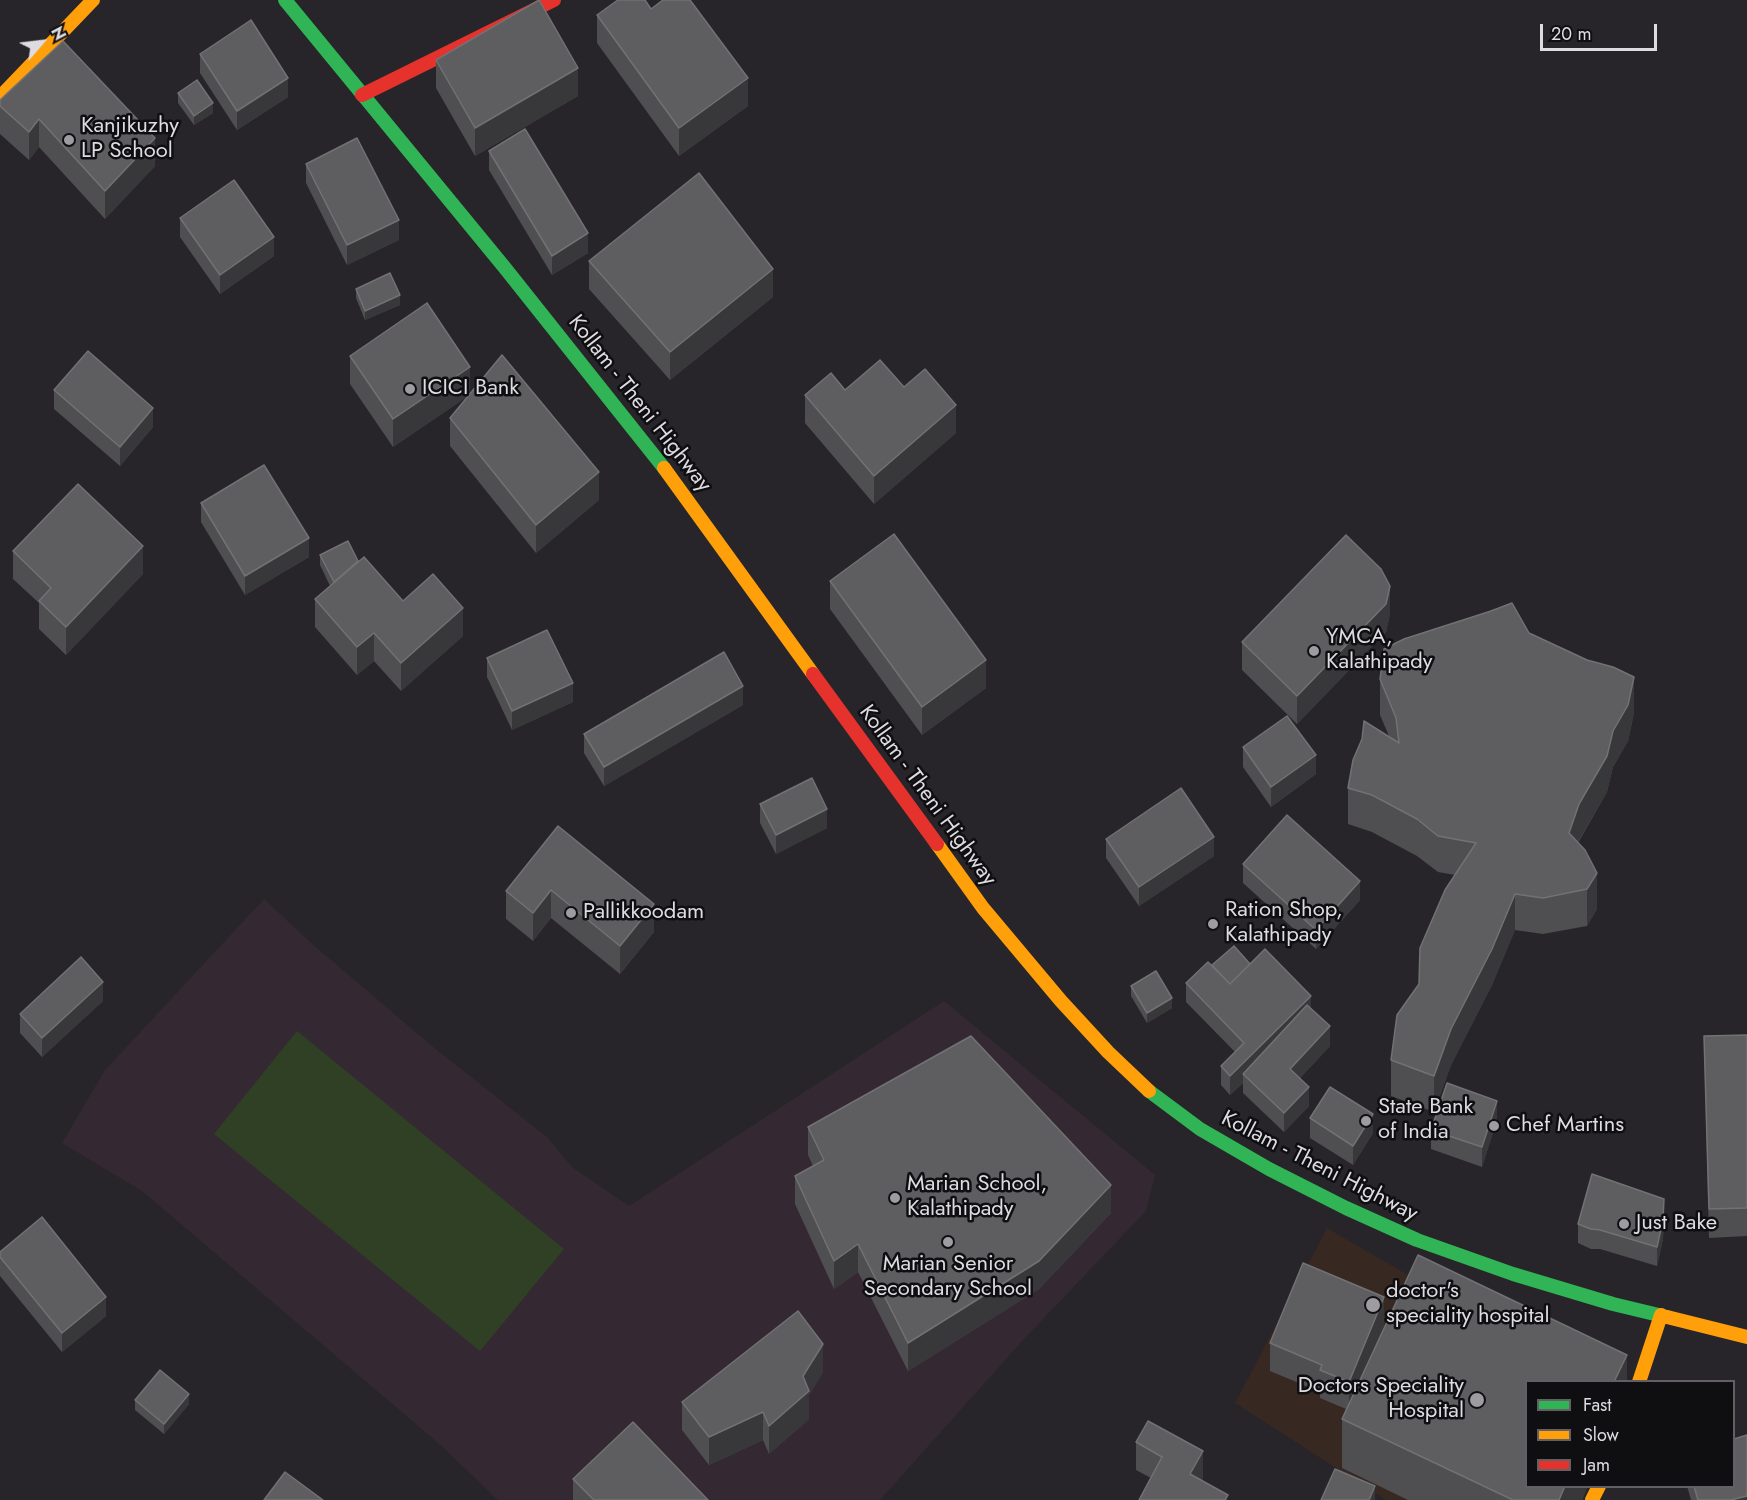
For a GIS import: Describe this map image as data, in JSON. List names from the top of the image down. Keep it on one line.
{"streets":{"main road":["Kollam - Theni Highway"]},"places":["Kanjikuzhy LP School","ICICI Bank","YMCA, Kalathipady","Pallikkoodam","Ration Shop, Kalathipady","State Bank of India","Chef Martins","Marian School, Kalathipady","Just Bake","Marian Senior Secondary School","doctor's speciality hospital","Doctors Speciality Hospital"],"legend":["Fast","Slow","Jam"],"scale_bar":"20 m","north":"top right"}
